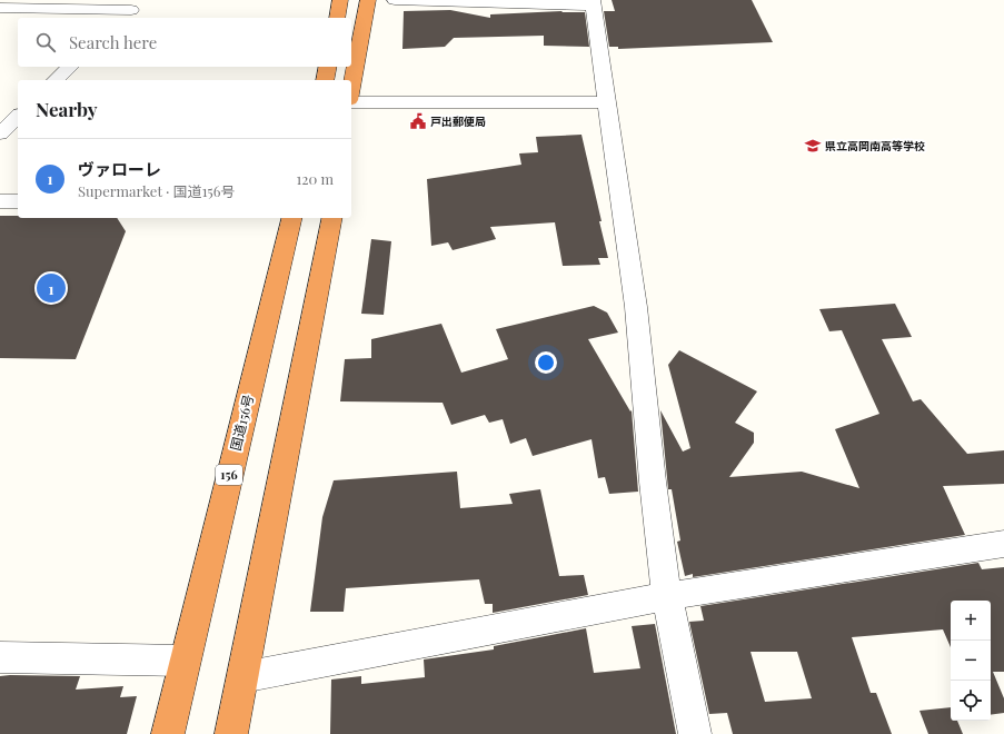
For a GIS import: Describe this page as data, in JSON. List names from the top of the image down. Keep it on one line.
{"streets":{"highway":["国道156号","156"]},"places":{"public building":["戸出郵便局"],"school or university":["県立高岡南高等学校"]},"page":{"search":"Search here","heading":"Nearby","list":[{"mark":"1","name":"ヴァローレ","note":"Supermarket · 国道156号","value":"120 m"}],"pins":"1","map_buttons":["+","−"]}}
